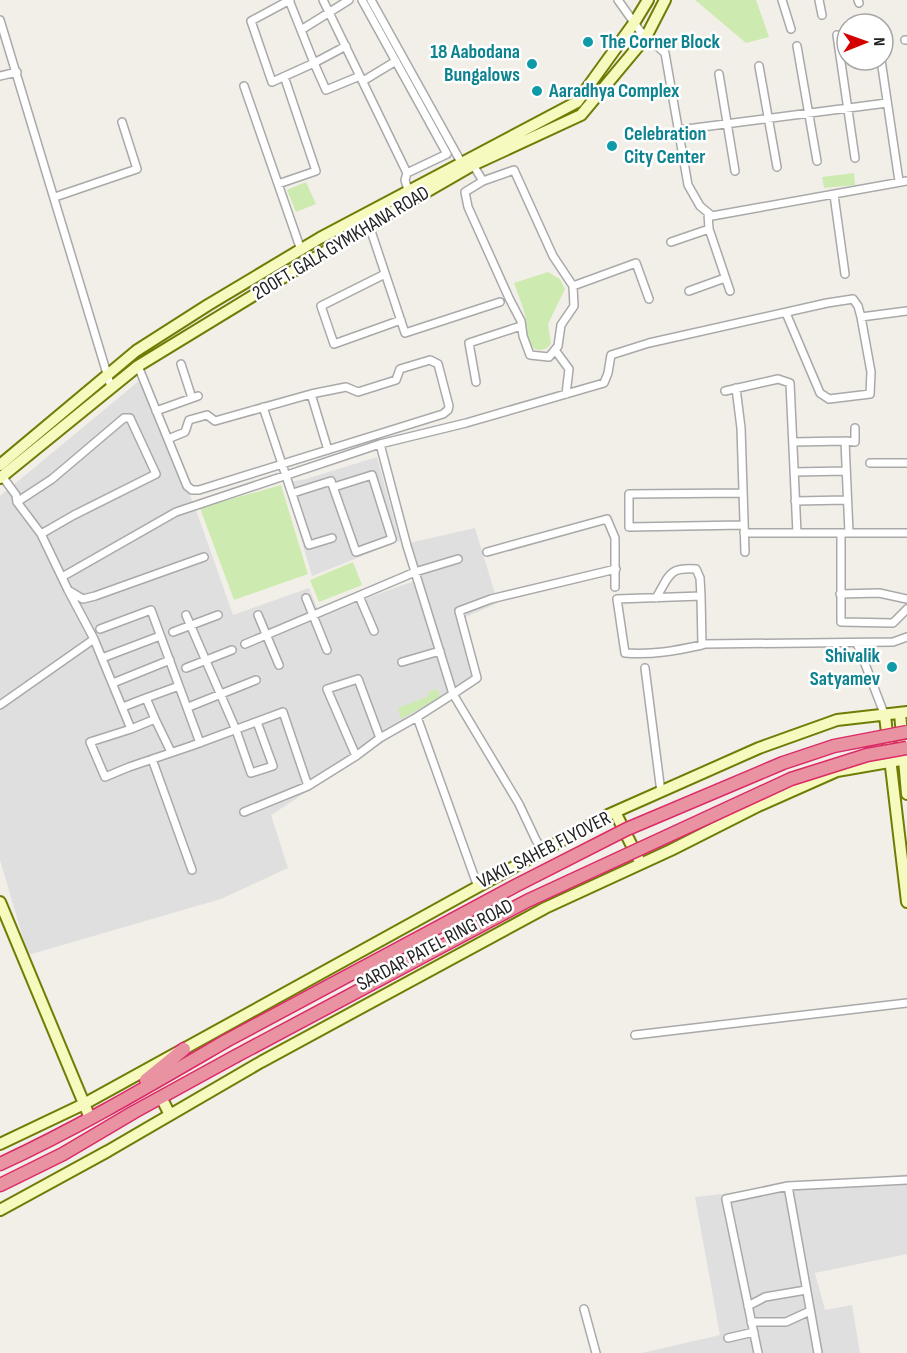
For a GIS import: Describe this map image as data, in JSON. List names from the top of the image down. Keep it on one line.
{"streets":{"highway":["VAKIL SAHEB FLYOVER"],"street":["200FT. GALA GYMKHANA ROAD","SARDAR PATEL RING ROAD"]},"crossings":[["VAKIL SAHEB FLYOVER","SARDAR PATEL RING ROAD"]],"places":["The Corner Block","18 Aabodana Bungalows","Aaradhya Complex","Celebration City Center","Shivalik Satyamev"],"north":"right"}
